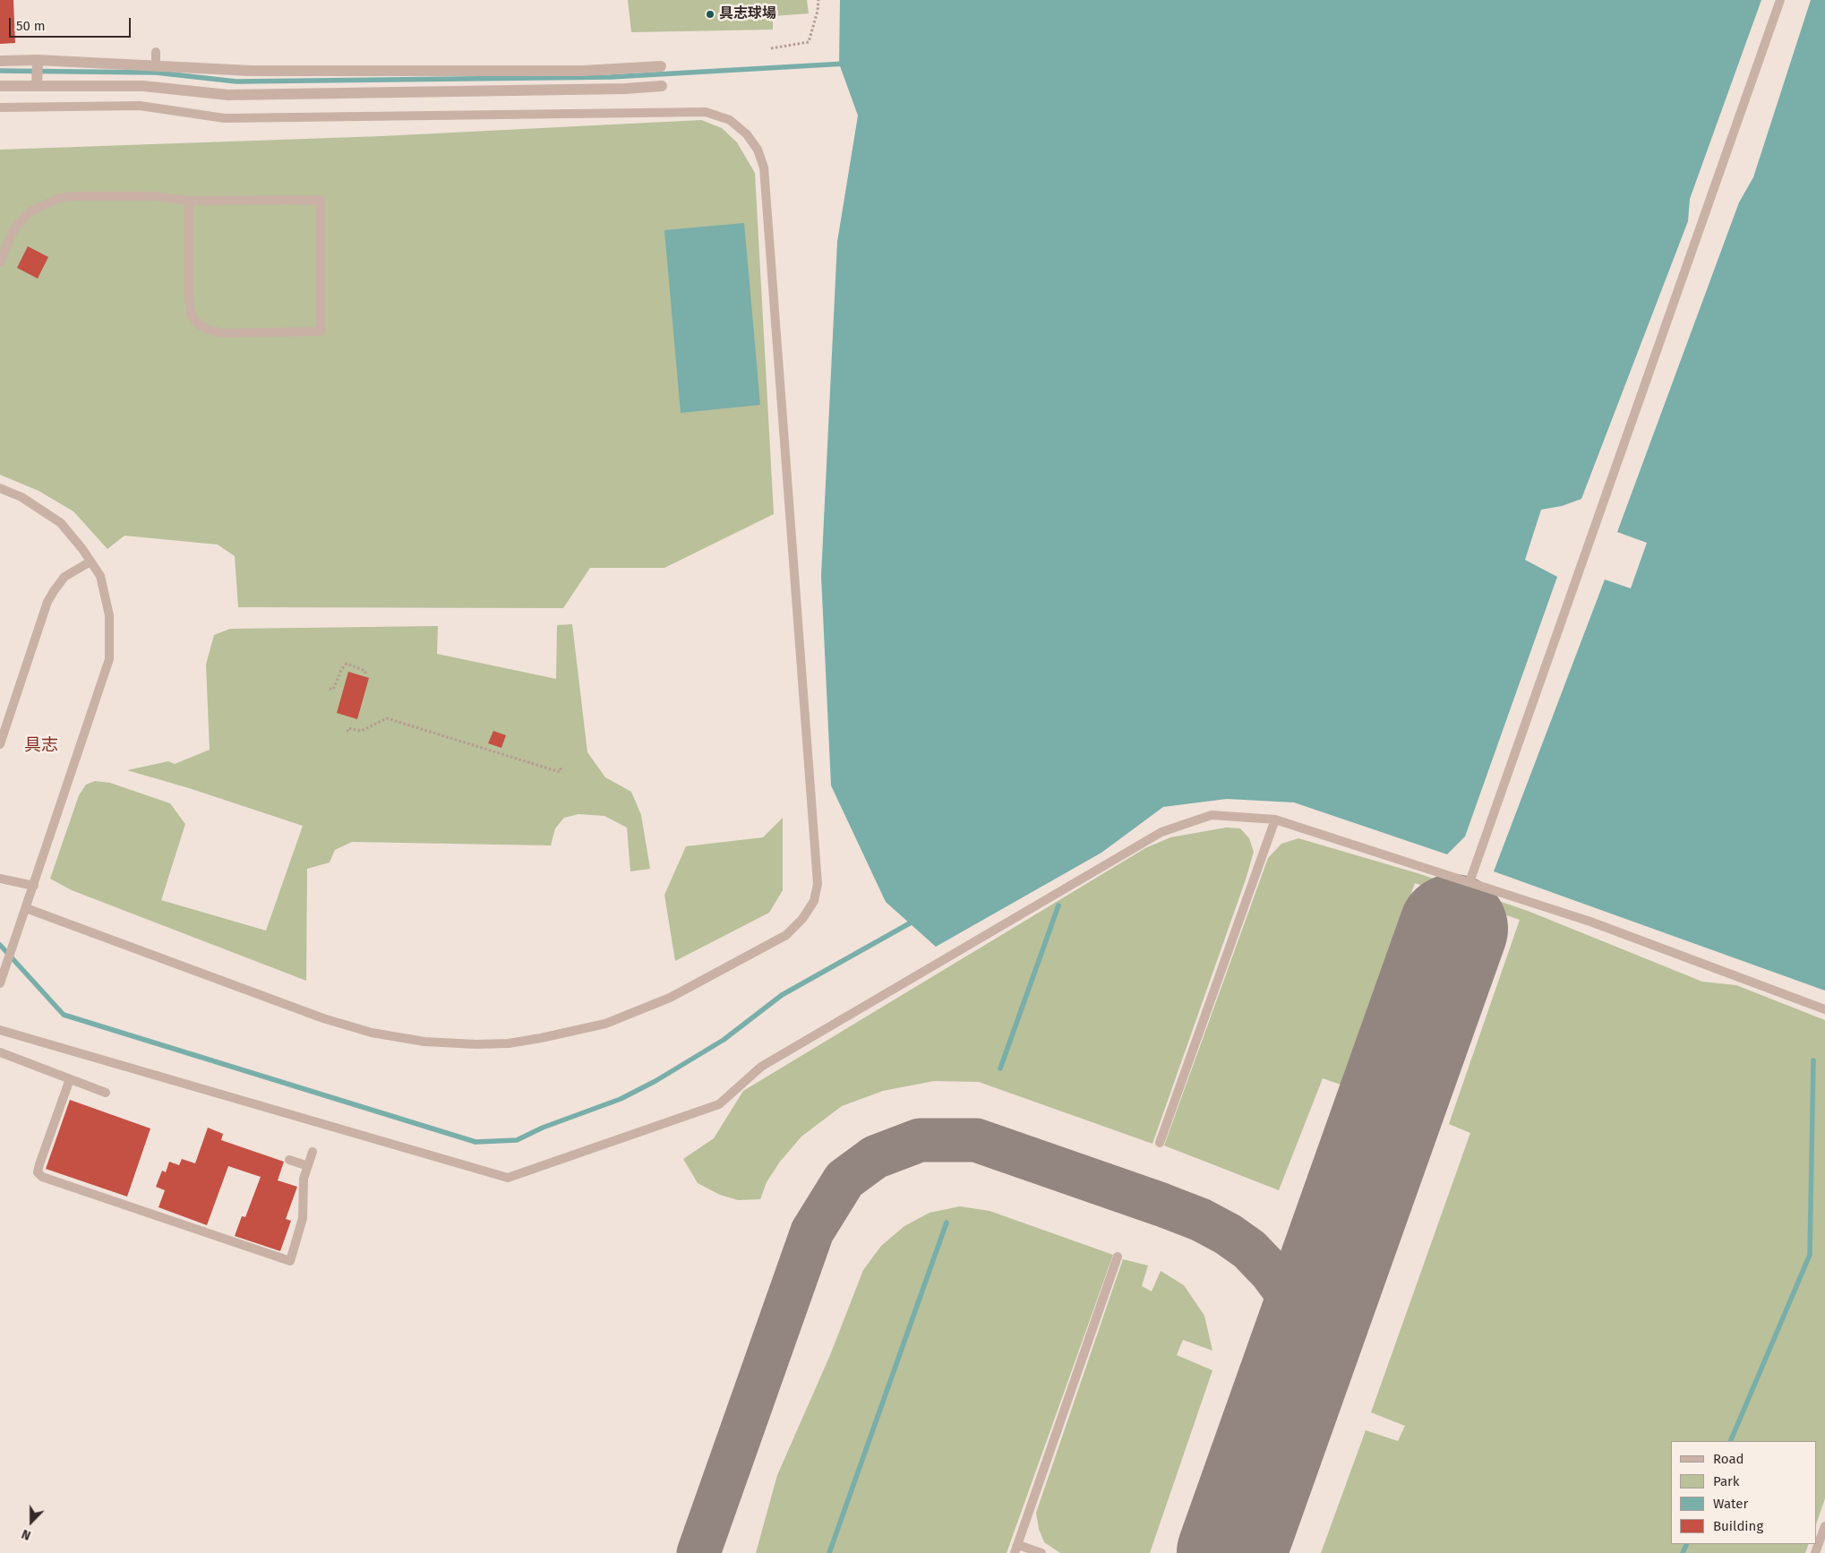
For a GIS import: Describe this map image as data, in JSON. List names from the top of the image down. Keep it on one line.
{"districts":["具志"],"places":["具志球場"],"legend":["Road","Park","Water","Building"],"scale_bar":"50 m","north":"bottom"}
